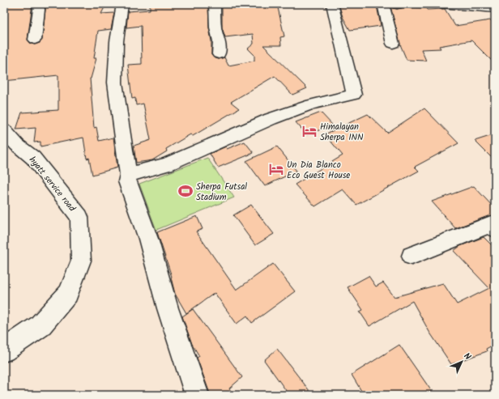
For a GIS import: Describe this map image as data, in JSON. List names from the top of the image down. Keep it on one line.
{"streets":{"street":["hyatt service road"]},"places":{"hotel":["Himalayan Sherpa INN","Un Dia Blanco Eco Guest House"],"sports":["Sherpa Futsal Stadium"]},"north":"top right"}
